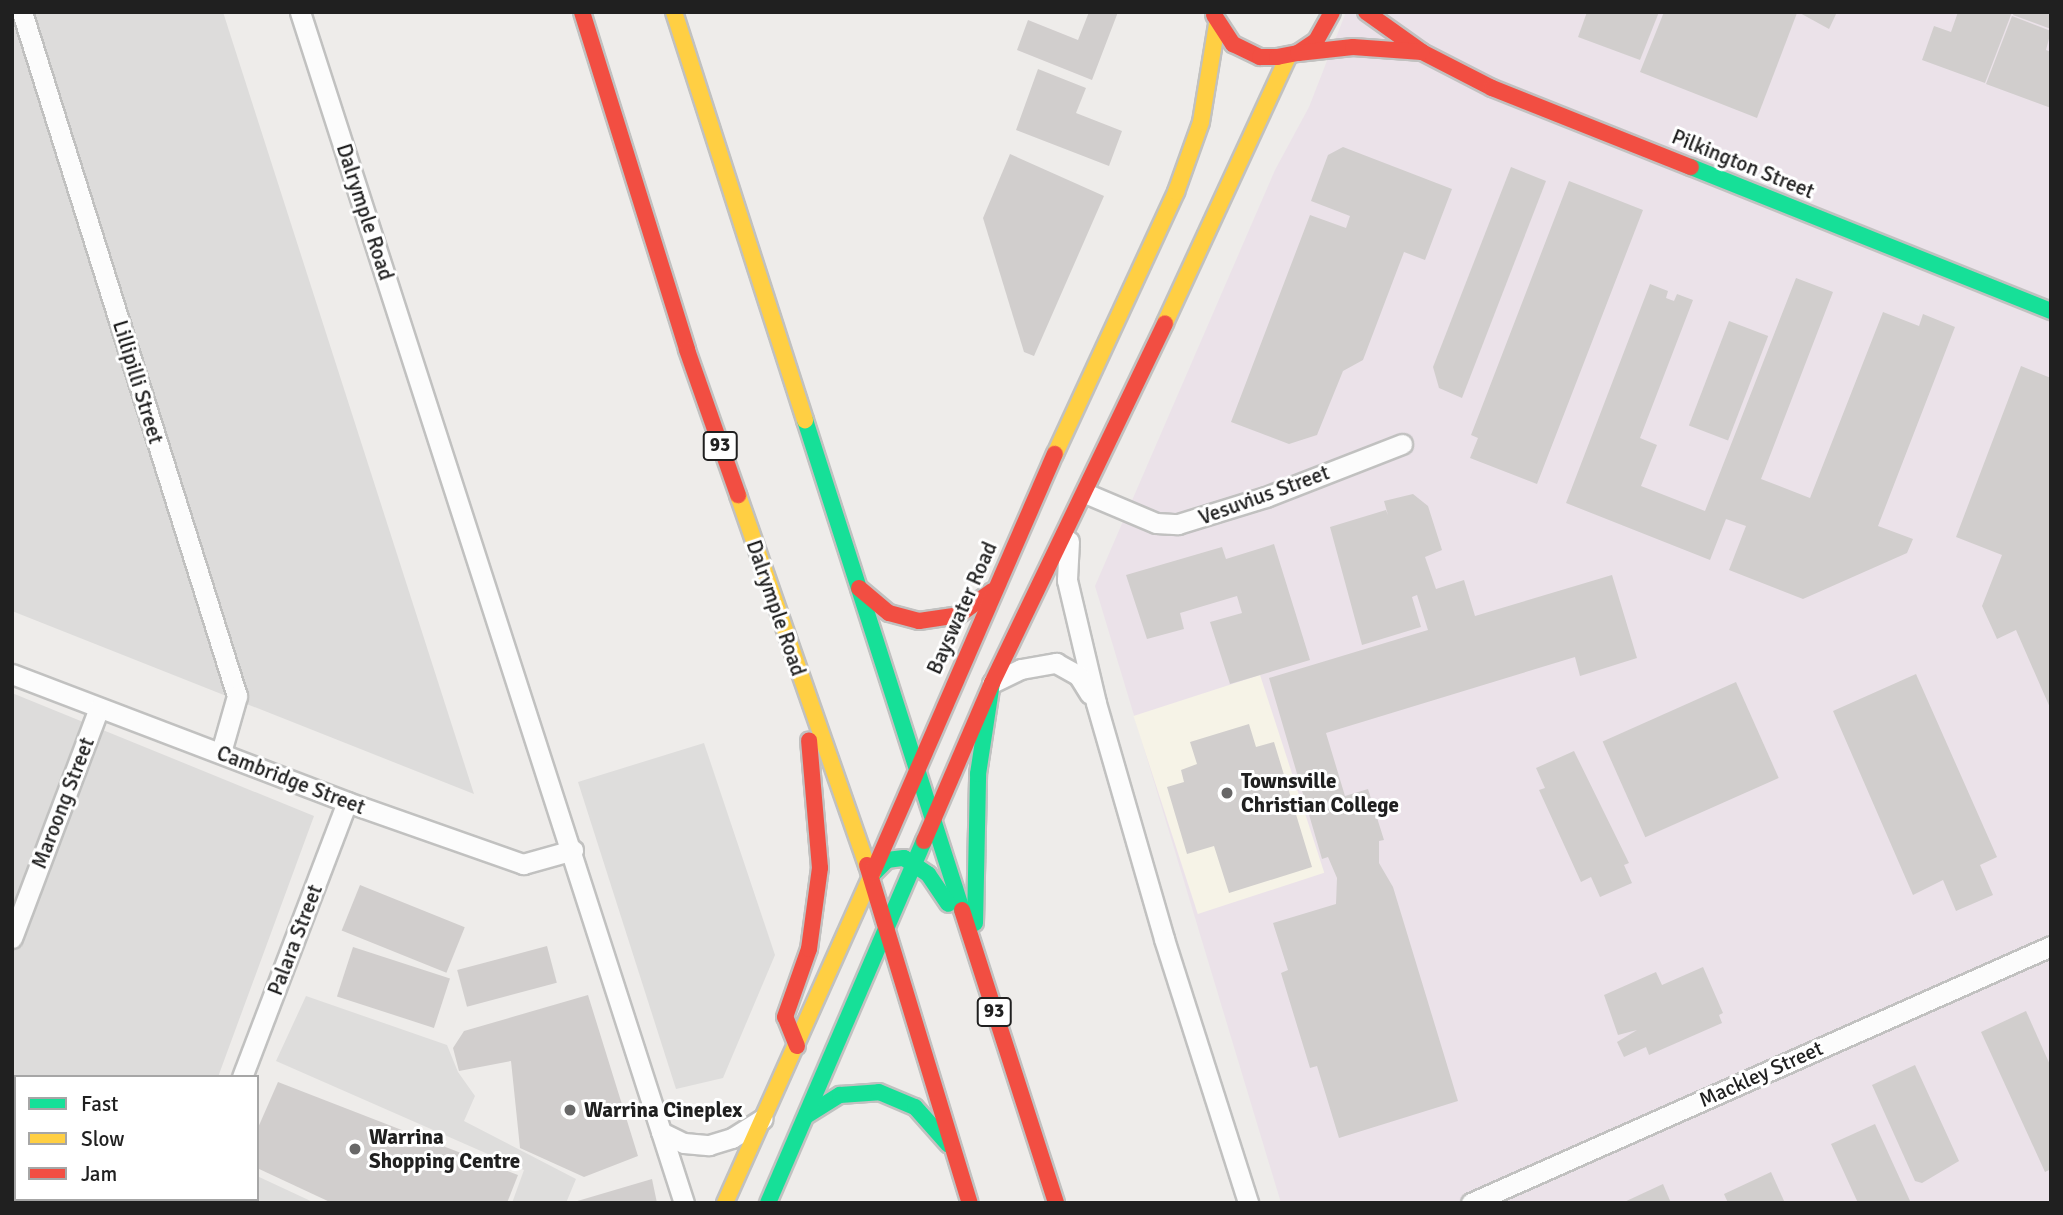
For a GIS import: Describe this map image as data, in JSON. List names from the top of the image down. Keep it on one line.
{"streets":{"main road":["Pilkington Street","Dalrymple Road","93","Bayswater Road"],"street":["Lillipilli Street","Vesuvius Street","Cambridge Street","Maroong Street","Palara Street","Mackley Street"]},"crossings":[["Pilkington Street","Bayswater Road"],["Dalrymple Road","Bayswater Road"],["Dalrymple Road","Cambridge Street"],["Lillipilli Street","Cambridge Street"],["93","Bayswater Road"],["Cambridge Street","Maroong Street"],["Cambridge Street","Palara Street"]],"places":["Townsville Christian College","Warrina Cineplex","Warrina Shopping Centre"],"legend":["Fast","Slow","Jam"]}
